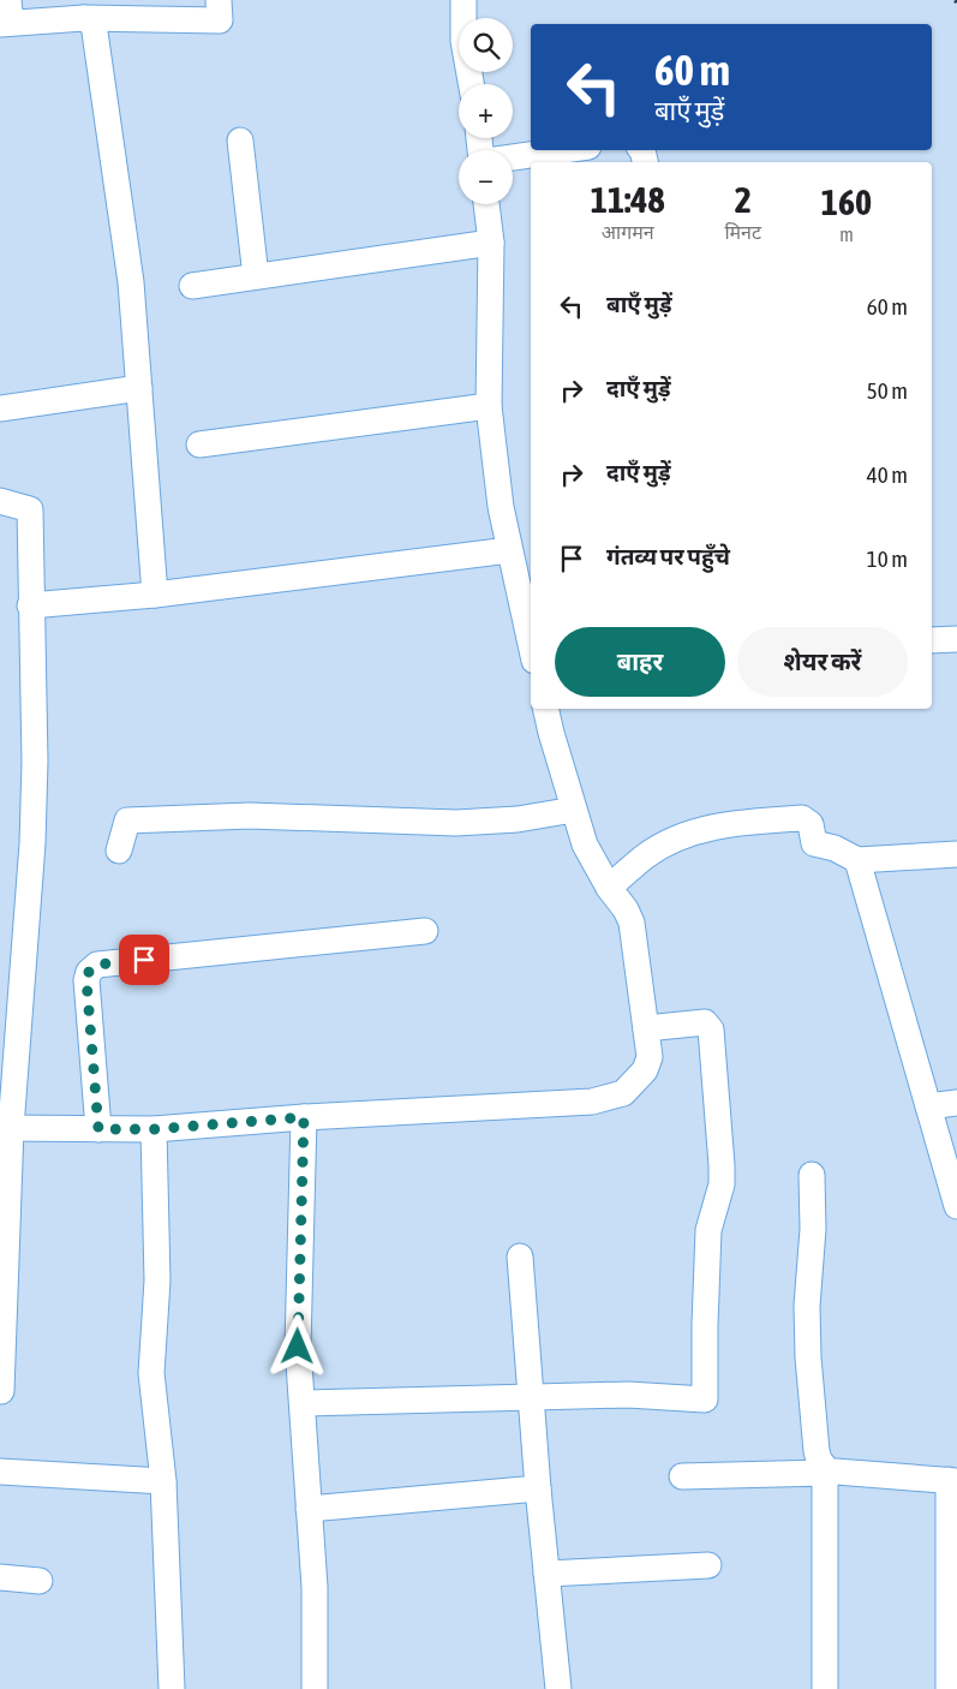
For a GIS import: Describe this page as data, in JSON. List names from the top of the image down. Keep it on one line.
{"page":{"map_buttons":["+","−"],"turn":["60 m","बाएँ मुड़ें"],"eta":["11:48","आगमन","2","मिनट","160","m"],"list":[{"name":"बाएँ मुड़ें","value":"60 m"},{"name":"दाएँ मुड़ें","value":"50 m"},{"name":"दाएँ मुड़ें","value":"40 m"},{"name":"गंतव्य पर पहुँचे","value":"10 m"}],"buttons":["बाहर","शेयर करें"]}}
